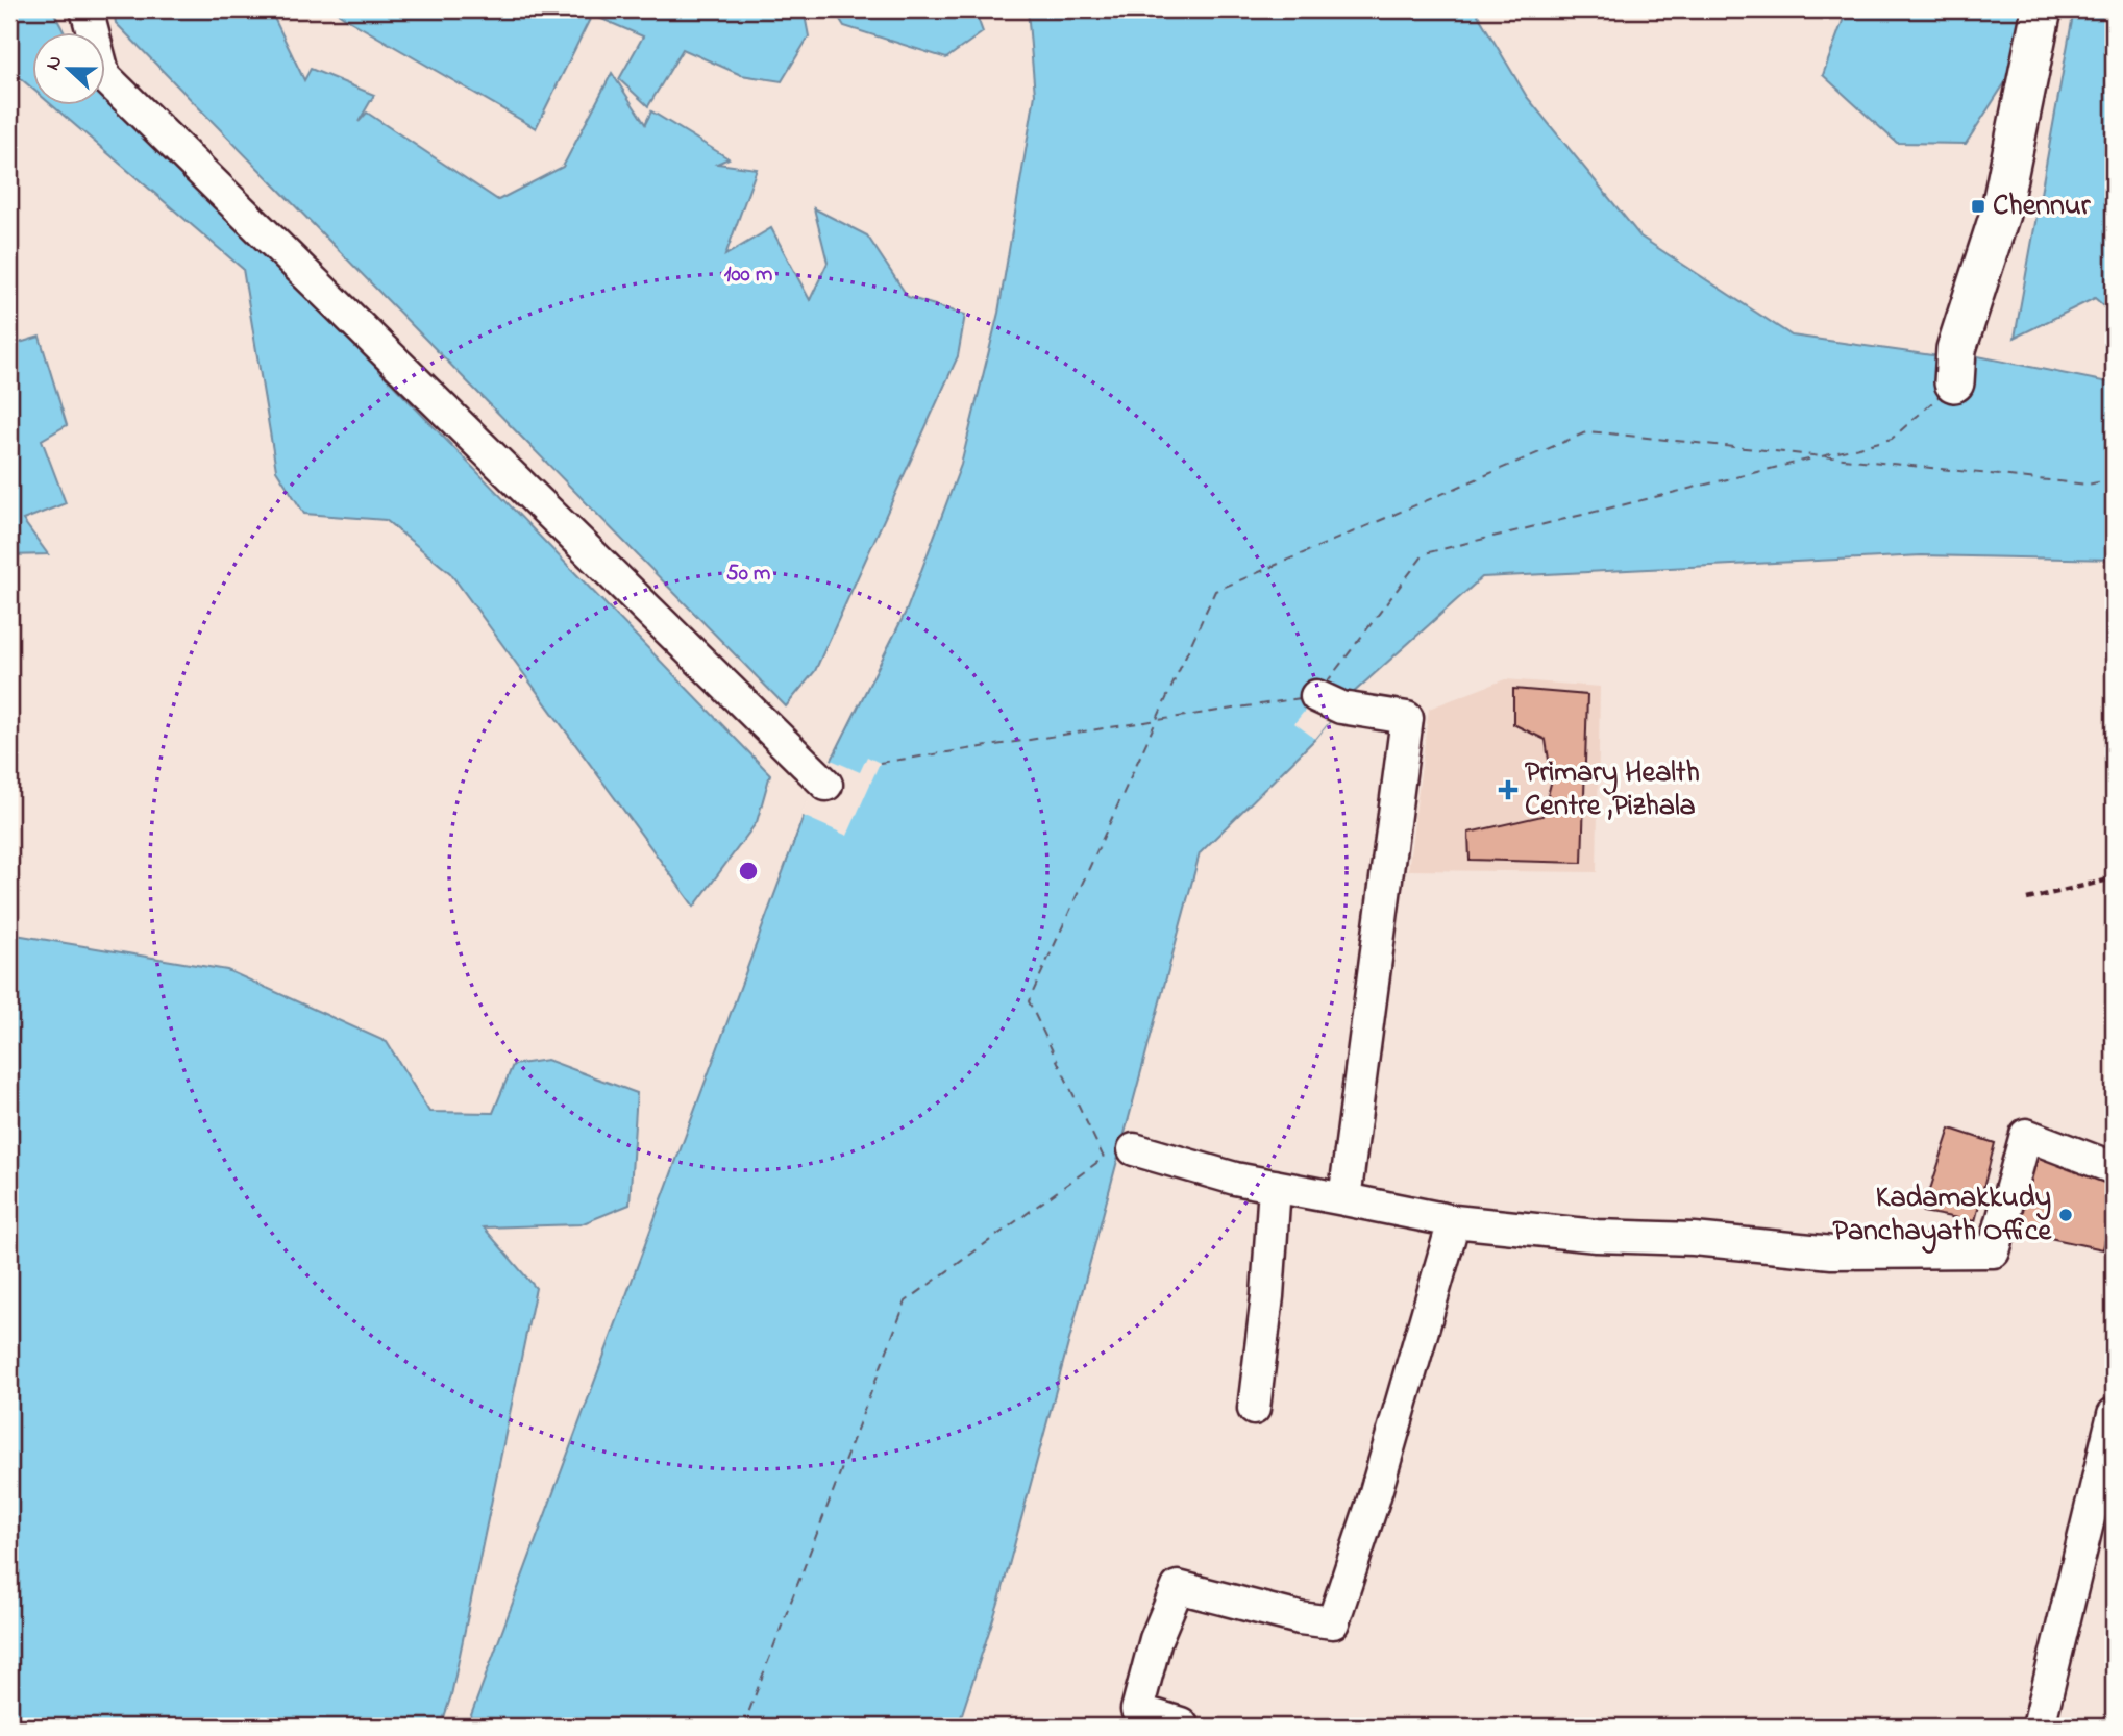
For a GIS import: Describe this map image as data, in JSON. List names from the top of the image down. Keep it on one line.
{"places":{"transit":["Chennur"],"health":["Primary Health Centre ,Pizhala"],"other":["Kadamakkudy Panchayath Office"]},"north":"left","rings":["100 m","50 m"]}
